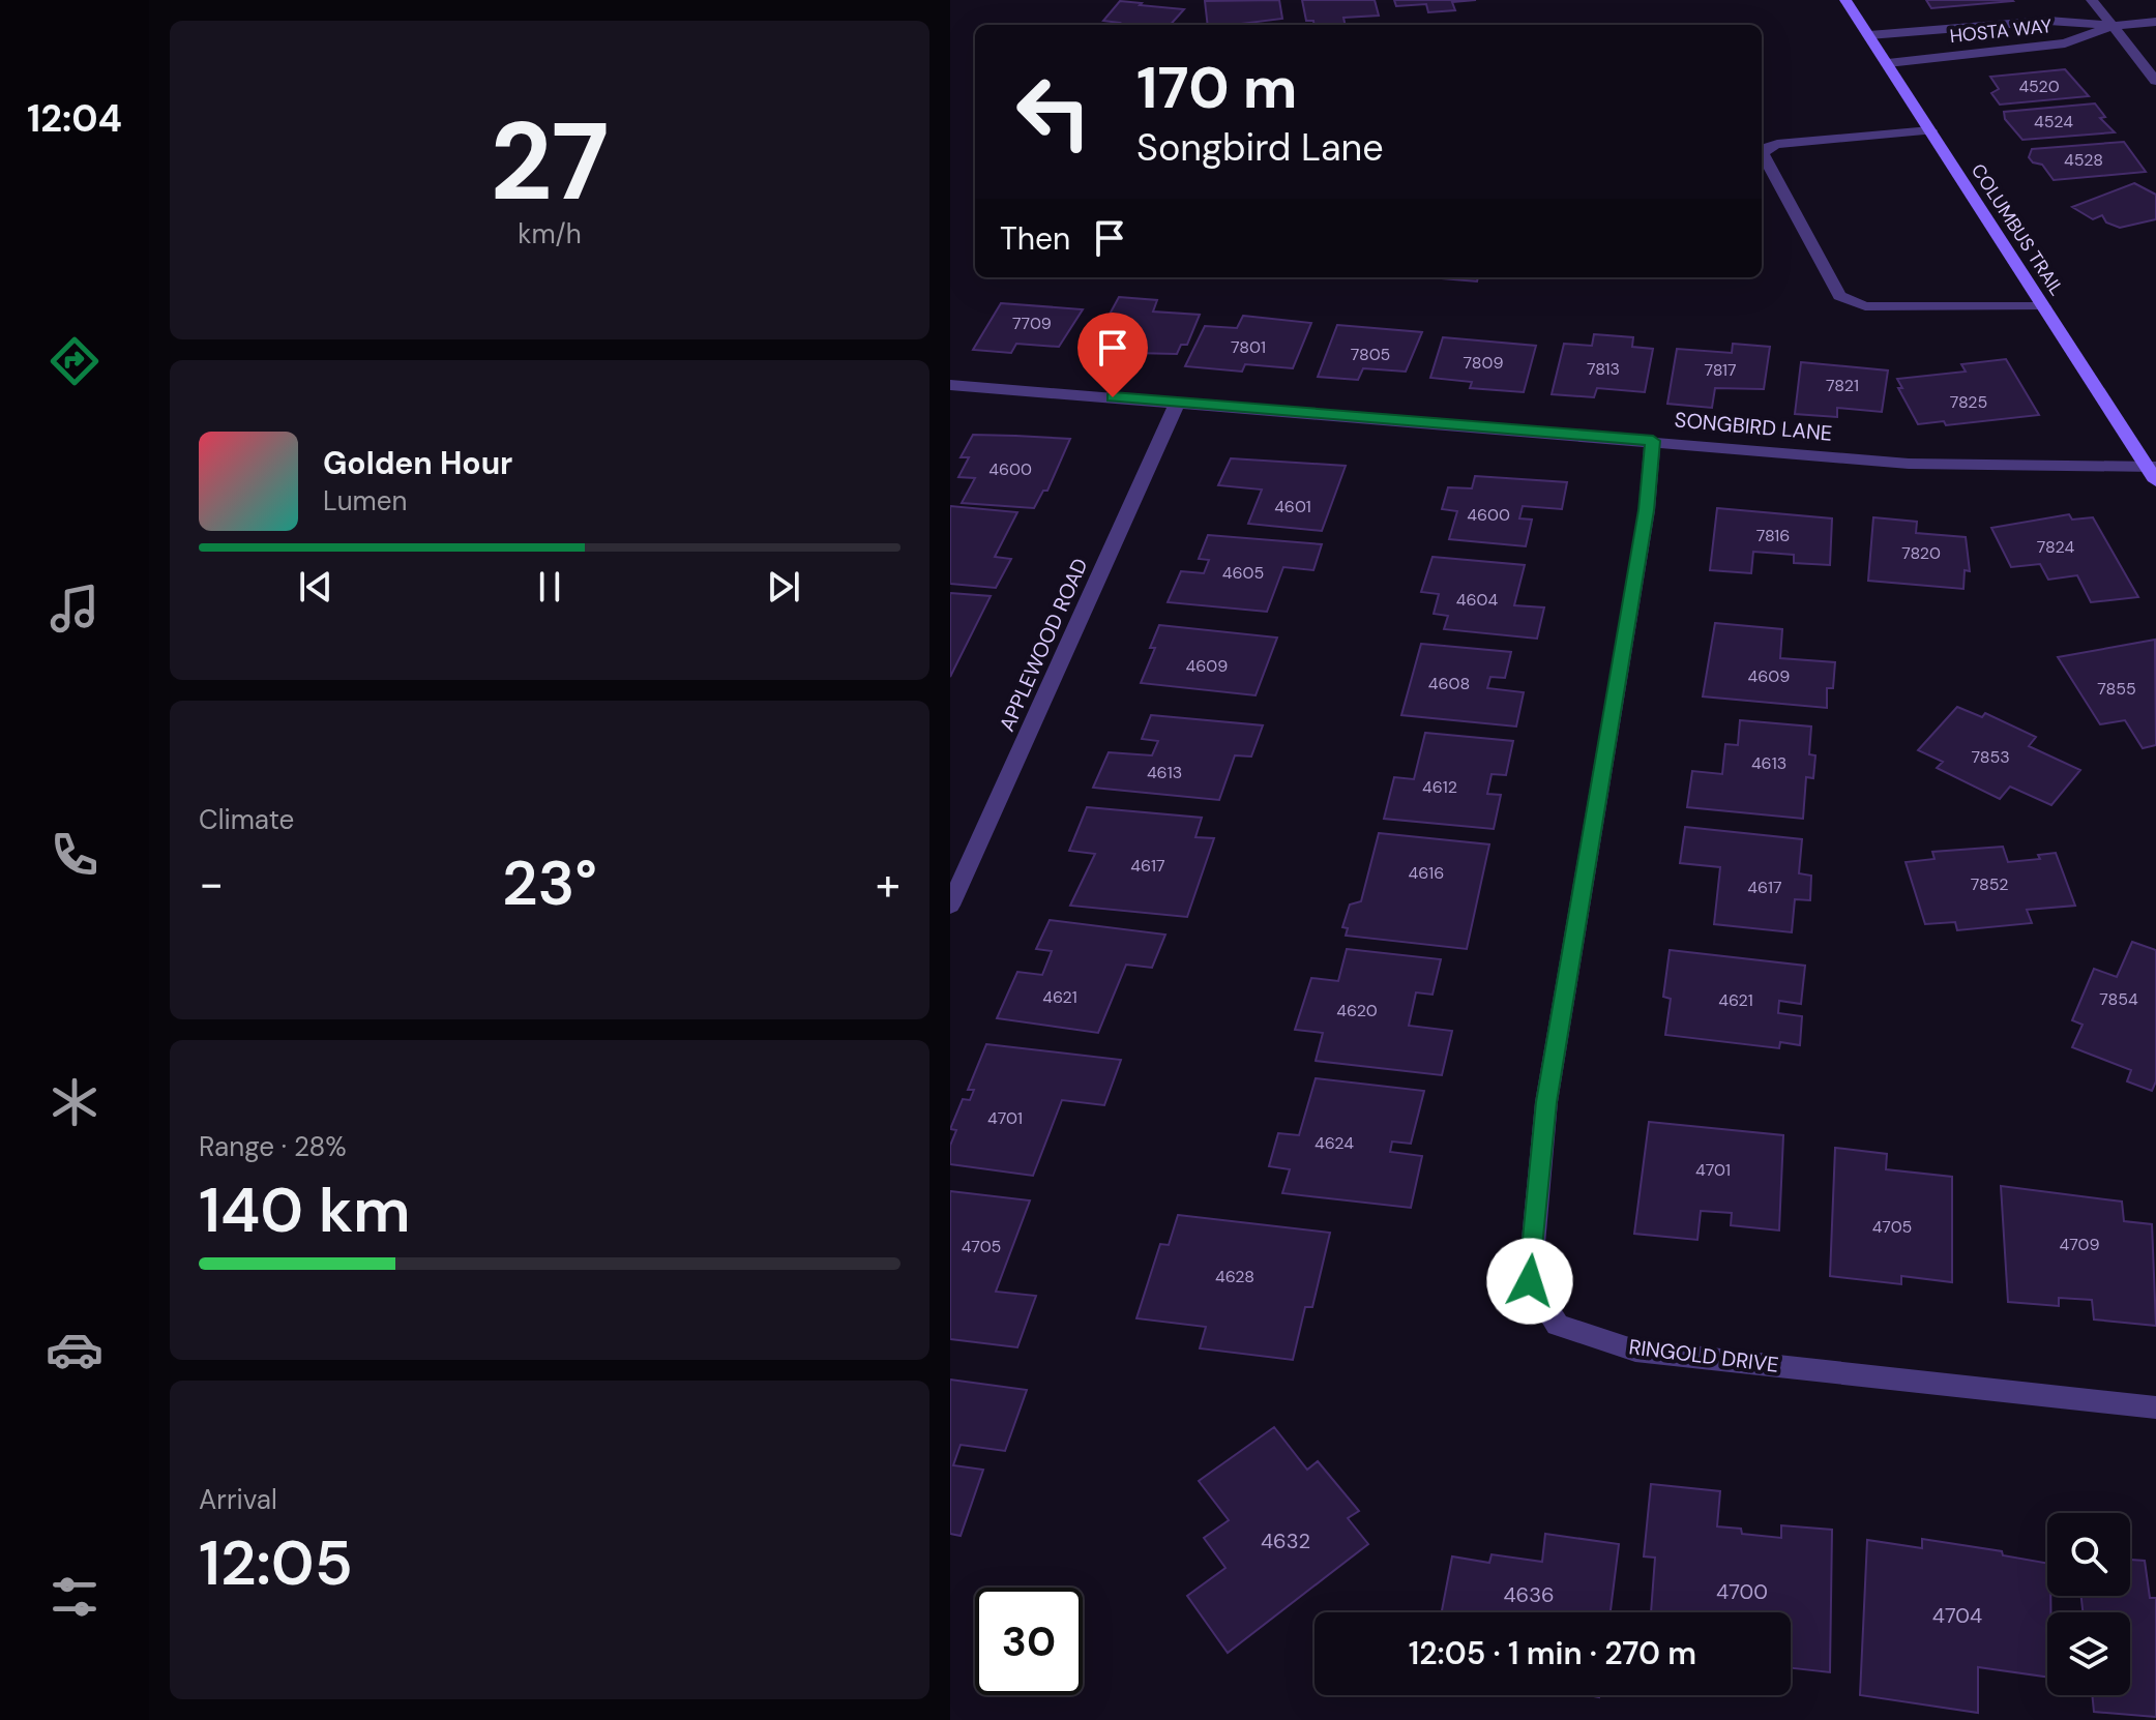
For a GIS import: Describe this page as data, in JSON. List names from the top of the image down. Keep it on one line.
{"streets":{"street":["HOSTA WAY","COLUMBUS TRAIL","SONGBIRD LANE","APPLEWOOD ROAD","RINGOLD DRIVE"]},"crossings":[["HOSTA WAY","COLUMBUS TRAIL"],["COLUMBUS TRAIL","SONGBIRD LANE"],["SONGBIRD LANE","APPLEWOOD ROAD"],["SONGBIRD LANE","RINGOLD DRIVE"]],"house_numbers":["4520","4524","4528","7709","7801","7805","7809","7813","7817","7821","7825","4600","4601","4600","7816","7824","7820","4605","4604","4609","4609","4608","7855","7853","4613","4613","4612","4617","4616","7852","4617","4621","7854","4621","4620","4701","4624","4701","4705","4709","4705","4628","4632","4700","4636","4704"],"page":{"tabs":"12:04","tile":[["27","km/h"],"Climate",["Range · 28%","140 km"],["Arrival","12:05"]],"turn":["170 m","Songbird Lane"],"then":"Then","song":["Golden Hour","Lumen"],"heat":["−","23°","+"],"limit":"30","trip":"12:05 · 1 min · 270 m"}}
